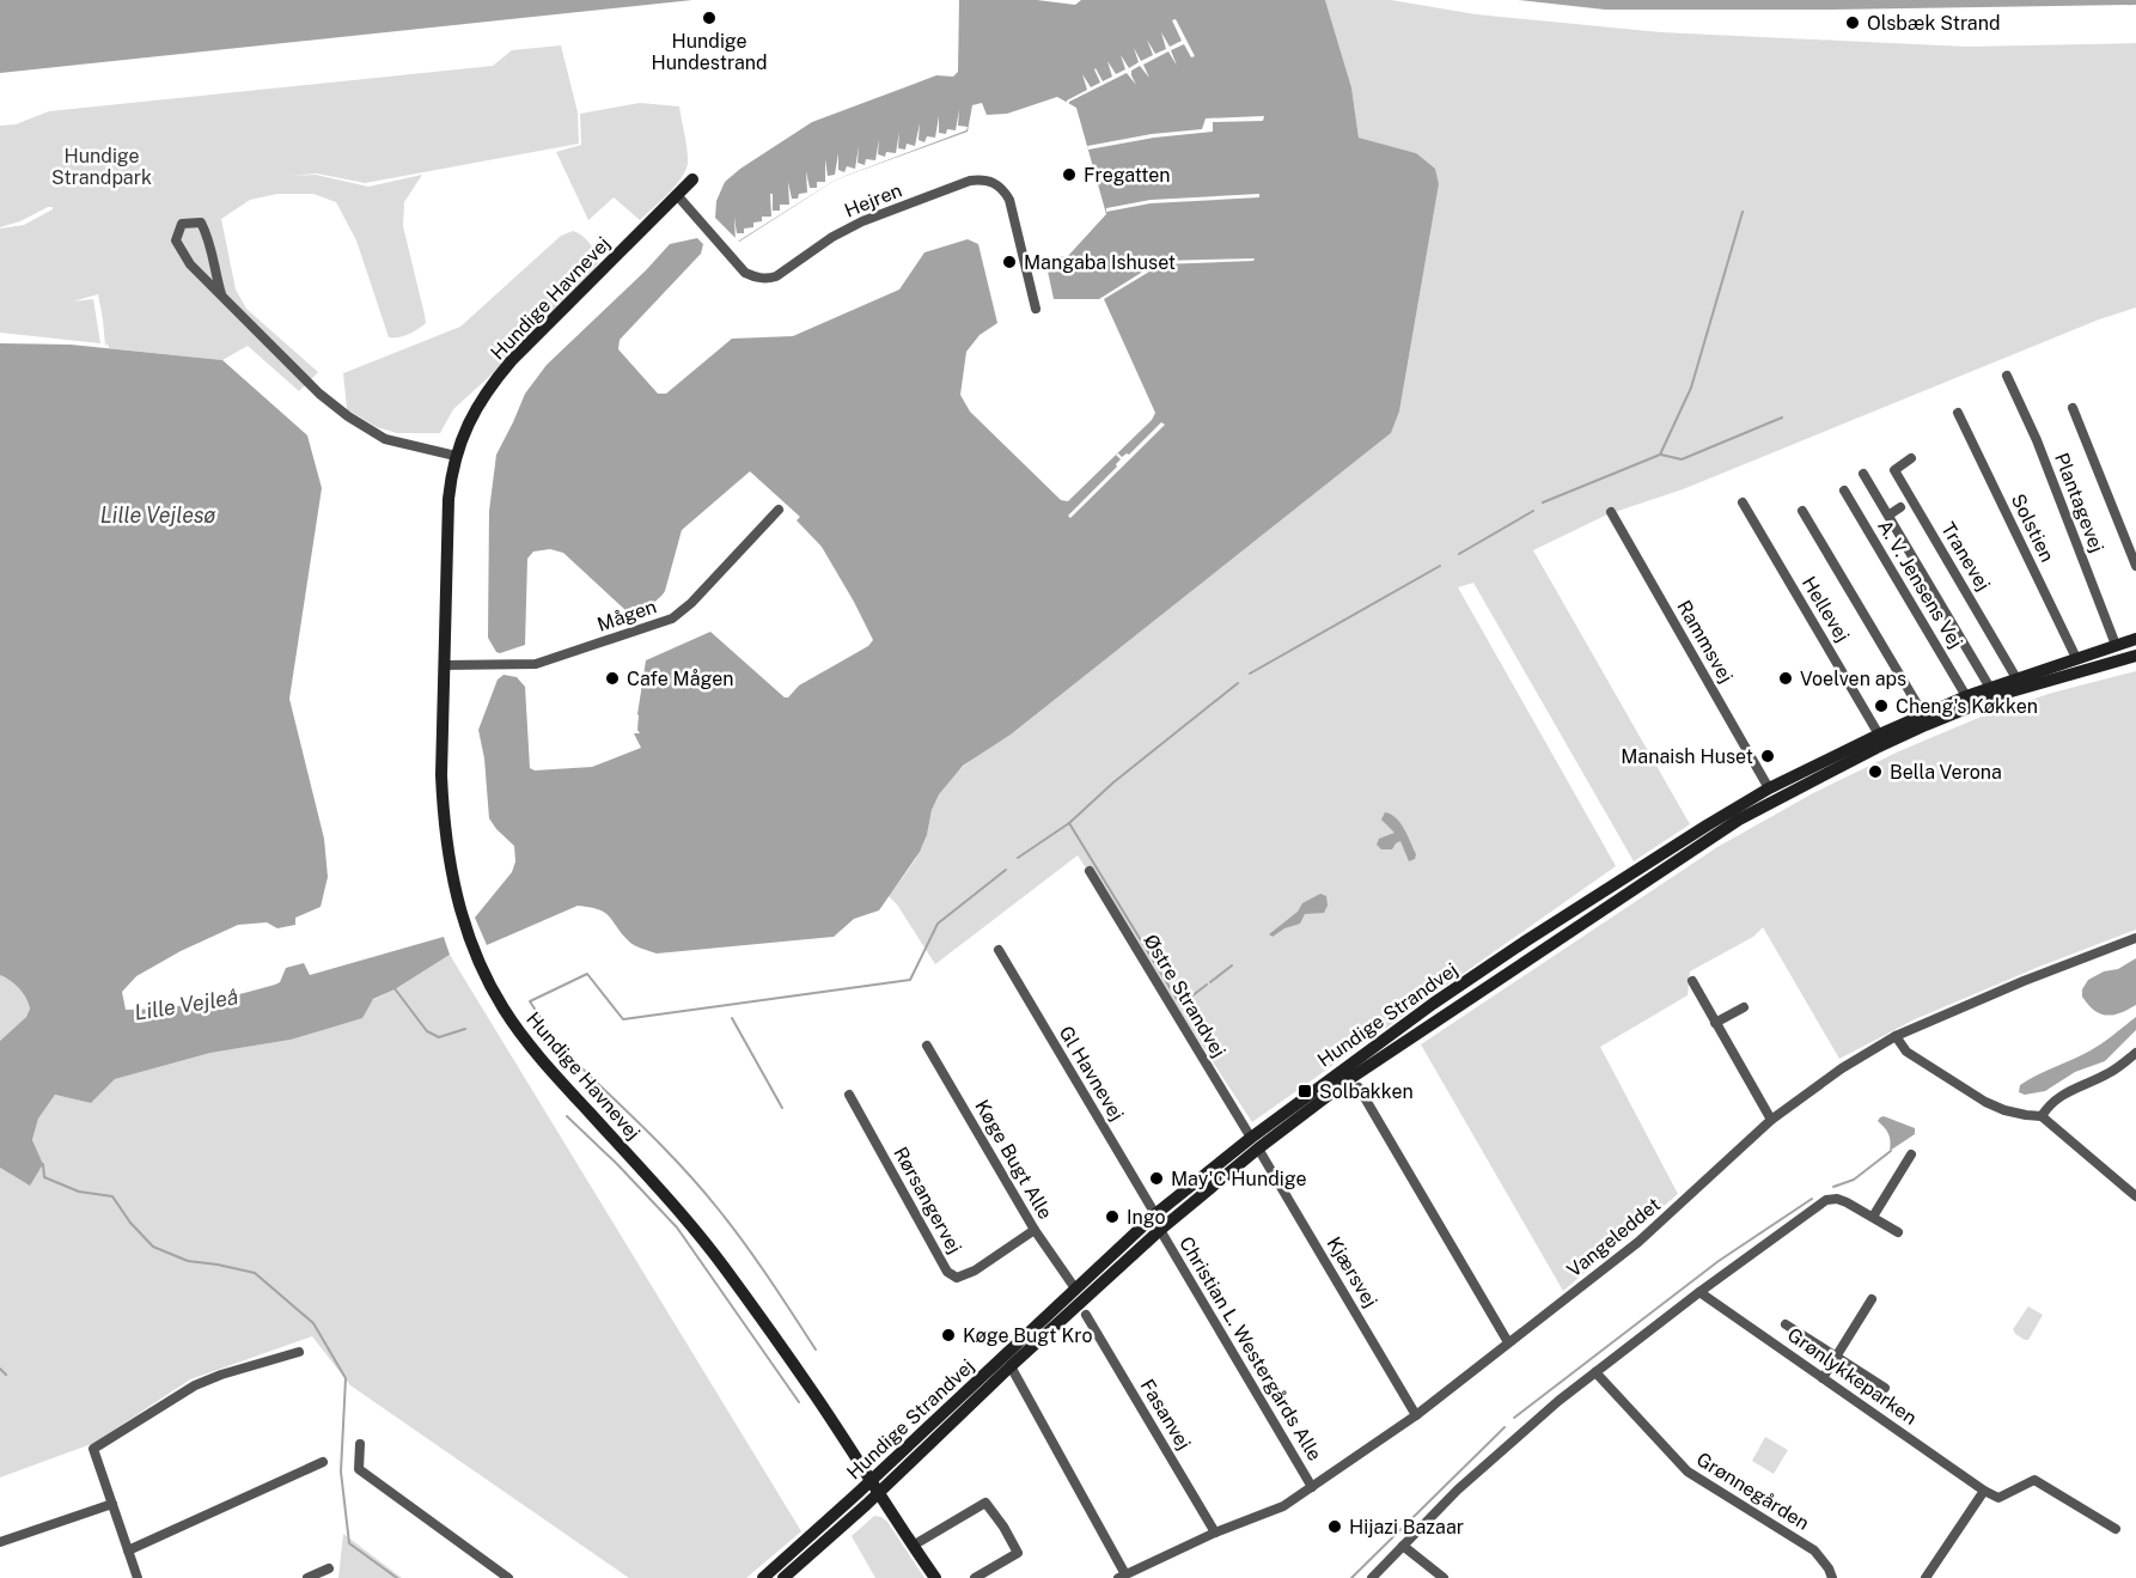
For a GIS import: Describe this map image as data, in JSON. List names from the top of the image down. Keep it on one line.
{"streets":{"main road":["Hundige Havnevej","Hundige Strandvej"],"street":["Hejren","Plantagevej","Solstien","Tranevej","A. V. Jensens Vej","Hellevej","Mågen","Rammsvej","Østre Strandvej","Gl Havnevej","Køge Bugt Alle","Rørsangervej","Vangeleddet","Kjærsvej","Christian L. Westergårds Alle","Grønlykkeparken","Fasanvej","Grønnegården"]},"crossings":[["Hejren","Hundige Havnevej"],["Hundige Havnevej","Mågen"],["Hundige Havnevej","Hundige Strandvej"],["Plantagevej","Hundige Strandvej"],["Solstien","Hundige Strandvej"],["Tranevej","Hundige Strandvej"],["A. V. Jensens Vej","Hundige Strandvej"],["Hellevej","Hundige Strandvej"],["Rammsvej","Hundige Strandvej"],["Østre Strandvej","Hundige Strandvej"],["Østre Strandvej","Kjærsvej"],["Hundige Strandvej","Gl Havnevej"],["Hundige Strandvej","Køge Bugt Alle"],["Hundige Strandvej","Kjærsvej"],["Hundige Strandvej","Christian L. Westergårds Alle"],["Køge Bugt Alle","Rørsangervej"],["Vangeleddet","Kjærsvej"],["Vangeleddet","Christian L. Westergårds Alle"],["Vangeleddet","Fasanvej"]],"water":["Lille Vejlesø","Lille Vejleå"],"parks":["Hundige Strandpark"],"places":{"other":["Hundige Hundestrand","Olsbæk Strand","Fregatten","Mangaba Ishuset","Cafe Mågen","Voelven aps","Cheng's Køkken","Manaish Huset","Bella Verona","May'C Hundige","Ingo","Køge Bugt Kro","Hijazi Bazaar"],"transit":["Solbakken"]}}
